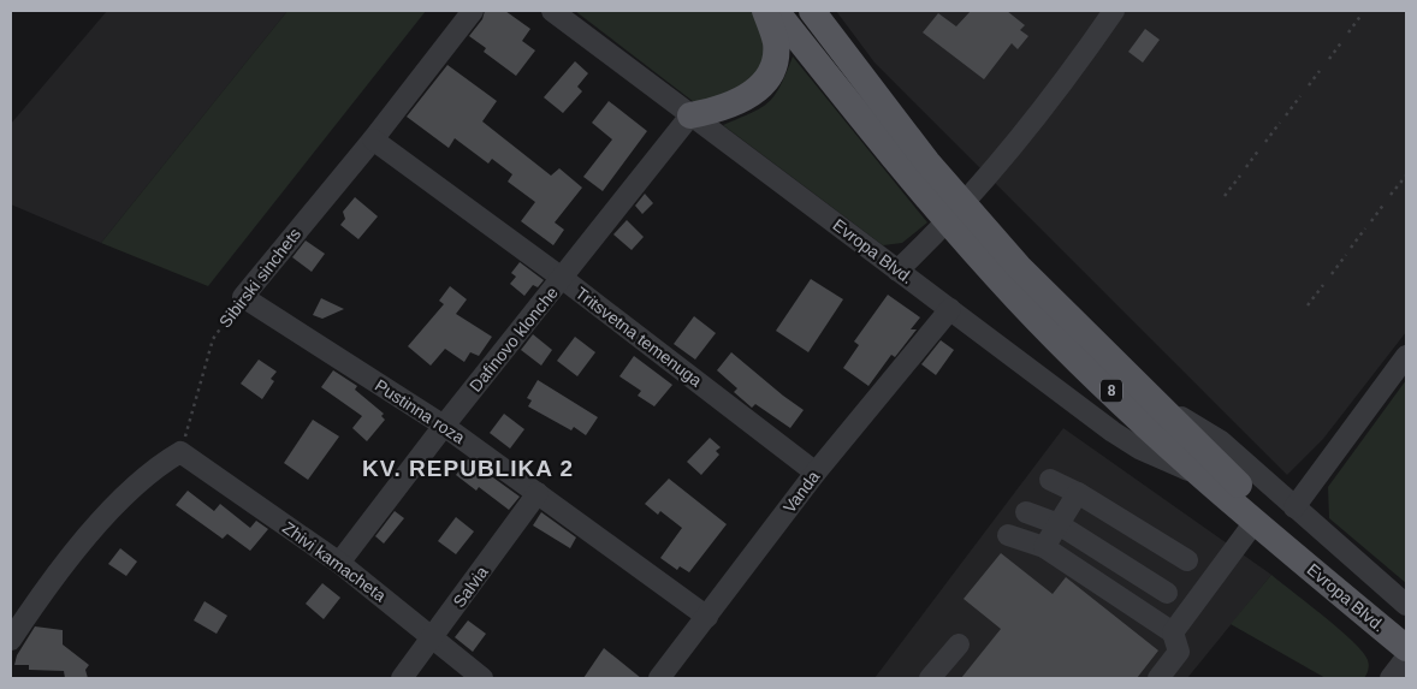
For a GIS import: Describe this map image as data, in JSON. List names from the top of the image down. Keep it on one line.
{"streets":{"main road":["Evropa Blvd.","8"],"street":["Sibirski sinchets","Tritsvetna temenuga","Dafinovo klonche","Pustinna roza","Vanda","Zhivi kamacheta","Salvia"]},"crossings":[["Evropa Blvd.","Dafinovo klonche"],["Evropa Blvd.","8"],["Evropa Blvd.","Vanda"],["Sibirski sinchets","Tritsvetna temenuga"],["Sibirski sinchets","Pustinna roza"],["Sibirski sinchets","Zhivi kamacheta"],["Tritsvetna temenuga","Dafinovo klonche"],["Tritsvetna temenuga","Vanda"],["Dafinovo klonche","Pustinna roza"],["Dafinovo klonche","Zhivi kamacheta"],["Pustinna roza","Vanda"],["Pustinna roza","Salvia"],["Zhivi kamacheta","Salvia"]],"districts":["KV. REPUBLIKA 2"]}
